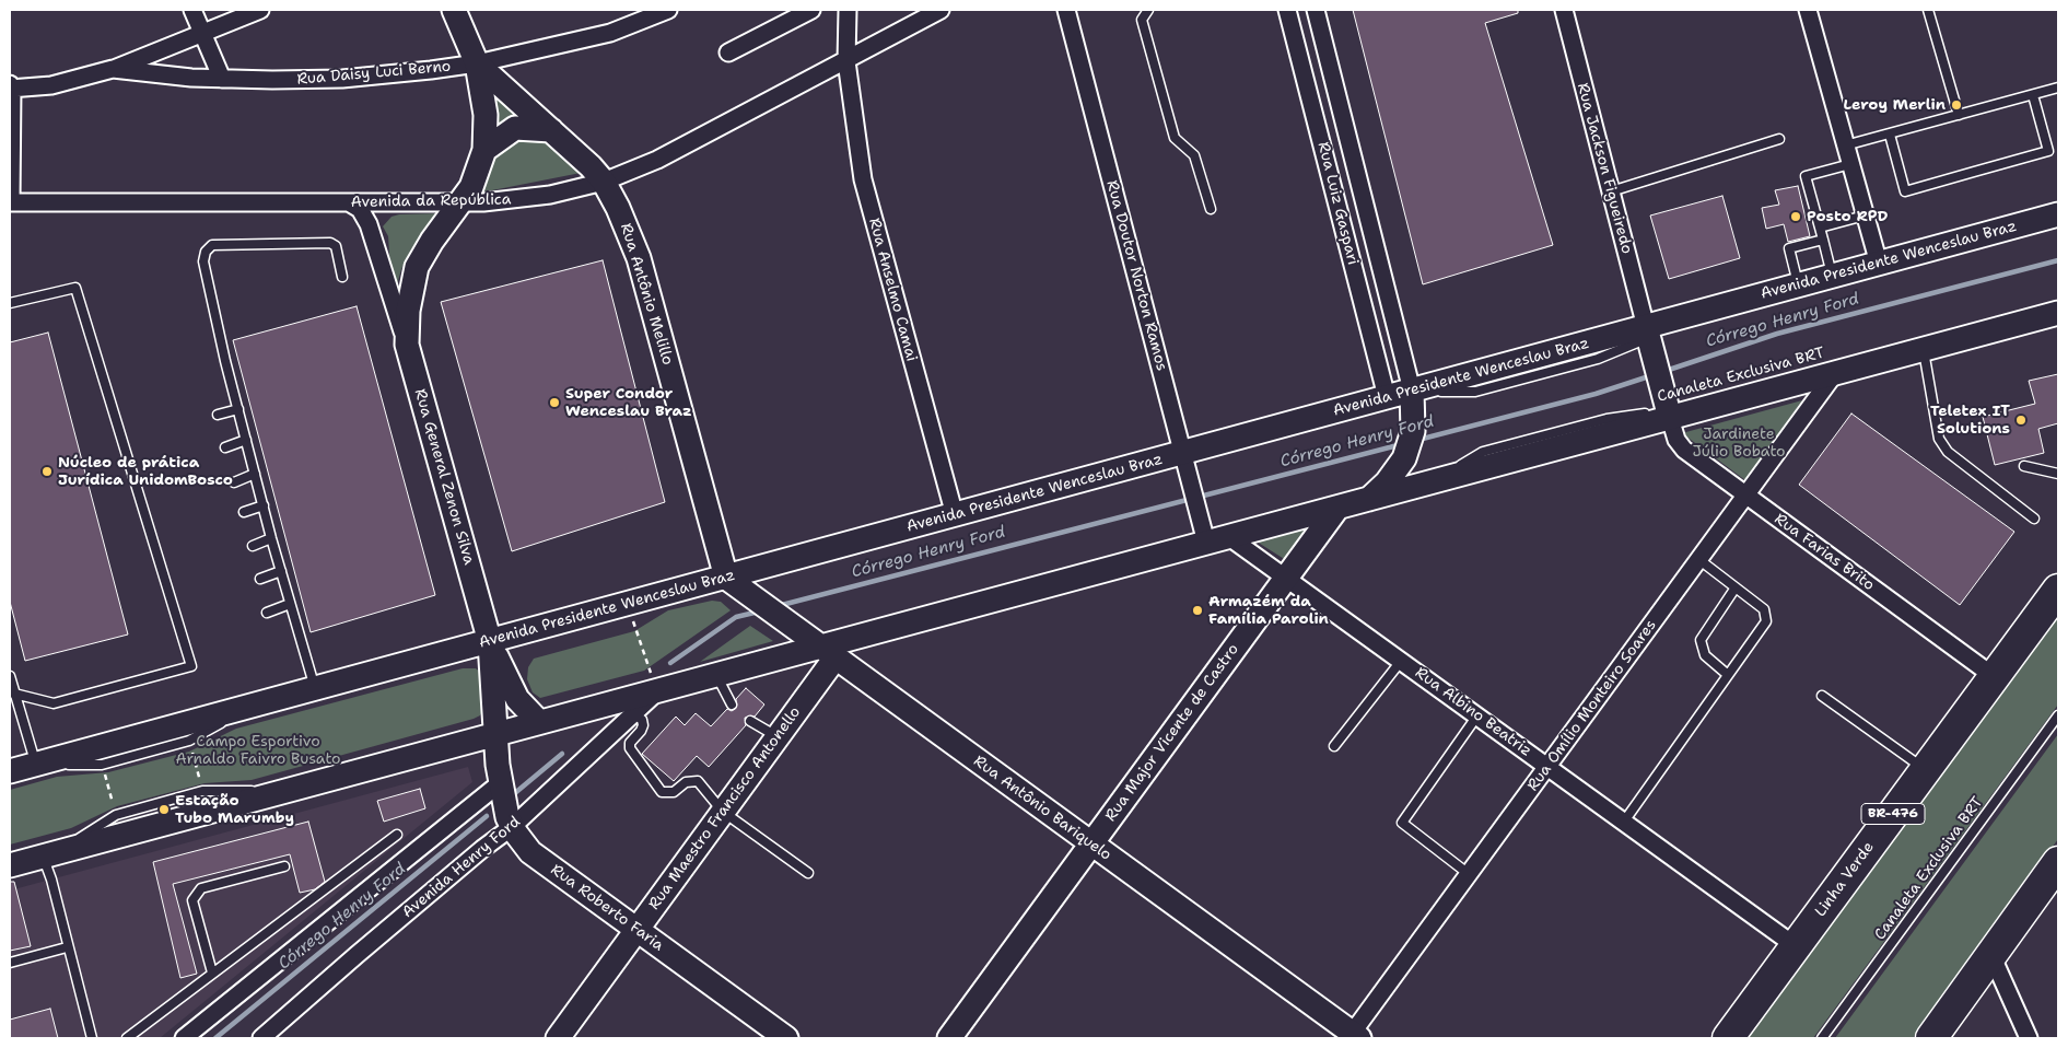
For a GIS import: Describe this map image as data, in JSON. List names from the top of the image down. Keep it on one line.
{"streets":{"highway":["BR-476","Linha Verde"],"main road":["Avenida Presidente Wenceslau Braz","Rua Antônio Melillo","Rua General Zenon Silva","Rua Major Vicente de Castro","Rua Maestro Francisco Antonello","Rua Antônio Bariquelo","Rua Roberto Faria"],"street":["Rua Daisy Luci Berno","Rua Jackson Figueiredo","Avenida da República","Rua Luiz Gaspari","Rua Doutor Norton Ramos","Rua Anselmo Camai","Rua Farias Brito","Rua Omílio Monteiro Soares","Rua Albino Beatriz","Avenida Henry Ford"],"lane":["Canaleta Exclusiva BRT"]},"crossings":[["Rua Daisy Luci Berno","Rua Antônio Melillo"],["Rua Jackson Figueiredo","Avenida Presidente Wenceslau Braz"],["Avenida da República","Rua Anselmo Camai"],["Avenida da República","Rua Antônio Melillo"],["Avenida da República","Rua General Zenon Silva"],["Rua Luiz Gaspari","Avenida Presidente Wenceslau Braz"],["Avenida Presidente Wenceslau Braz","Rua Doutor Norton Ramos"],["Avenida Presidente Wenceslau Braz","Rua Anselmo Camai"],["Avenida Presidente Wenceslau Braz","Rua Antônio Melillo"],["Avenida Presidente Wenceslau Braz","Rua General Zenon Silva"],["Avenida Presidente Wenceslau Braz","Rua Antônio Bariquelo"],["Rua Antônio Melillo","Rua Antônio Bariquelo"],["Canaleta Exclusiva BRT","Rua Farias Brito"],["Rua General Zenon Silva","Rua Roberto Faria"],["Rua Farias Brito","Rua Omílio Monteiro Soares"],["Rua Farias Brito","Linha Verde"],["Rua Omílio Monteiro Soares","Rua Albino Beatriz"],["Rua Omílio Monteiro Soares","Rua Antônio Bariquelo"],["Rua Albino Beatriz","Rua Major Vicente de Castro"],["Rua Albino Beatriz","Linha Verde"],["Rua Major Vicente de Castro","Rua Antônio Bariquelo"],["Rua Maestro Francisco Antonello","Rua Antônio Bariquelo"],["Rua Maestro Francisco Antonello","Rua Roberto Faria"],["Avenida Henry Ford","Rua Roberto Faria"]],"water":["Córrego Henry Ford"],"parks":["Jardinete Júlio Bobato","Campo Esportivo Arnaldo Faivro Busato"],"places":["Leroy Merlin","Posto RPD","Super Condor Wenceslau Braz","Teletex IT Solutions","Núcleo de prática Jurídica UnidomBosco","Armazém da Família Parolin","Estação Tubo Marumby"]}
